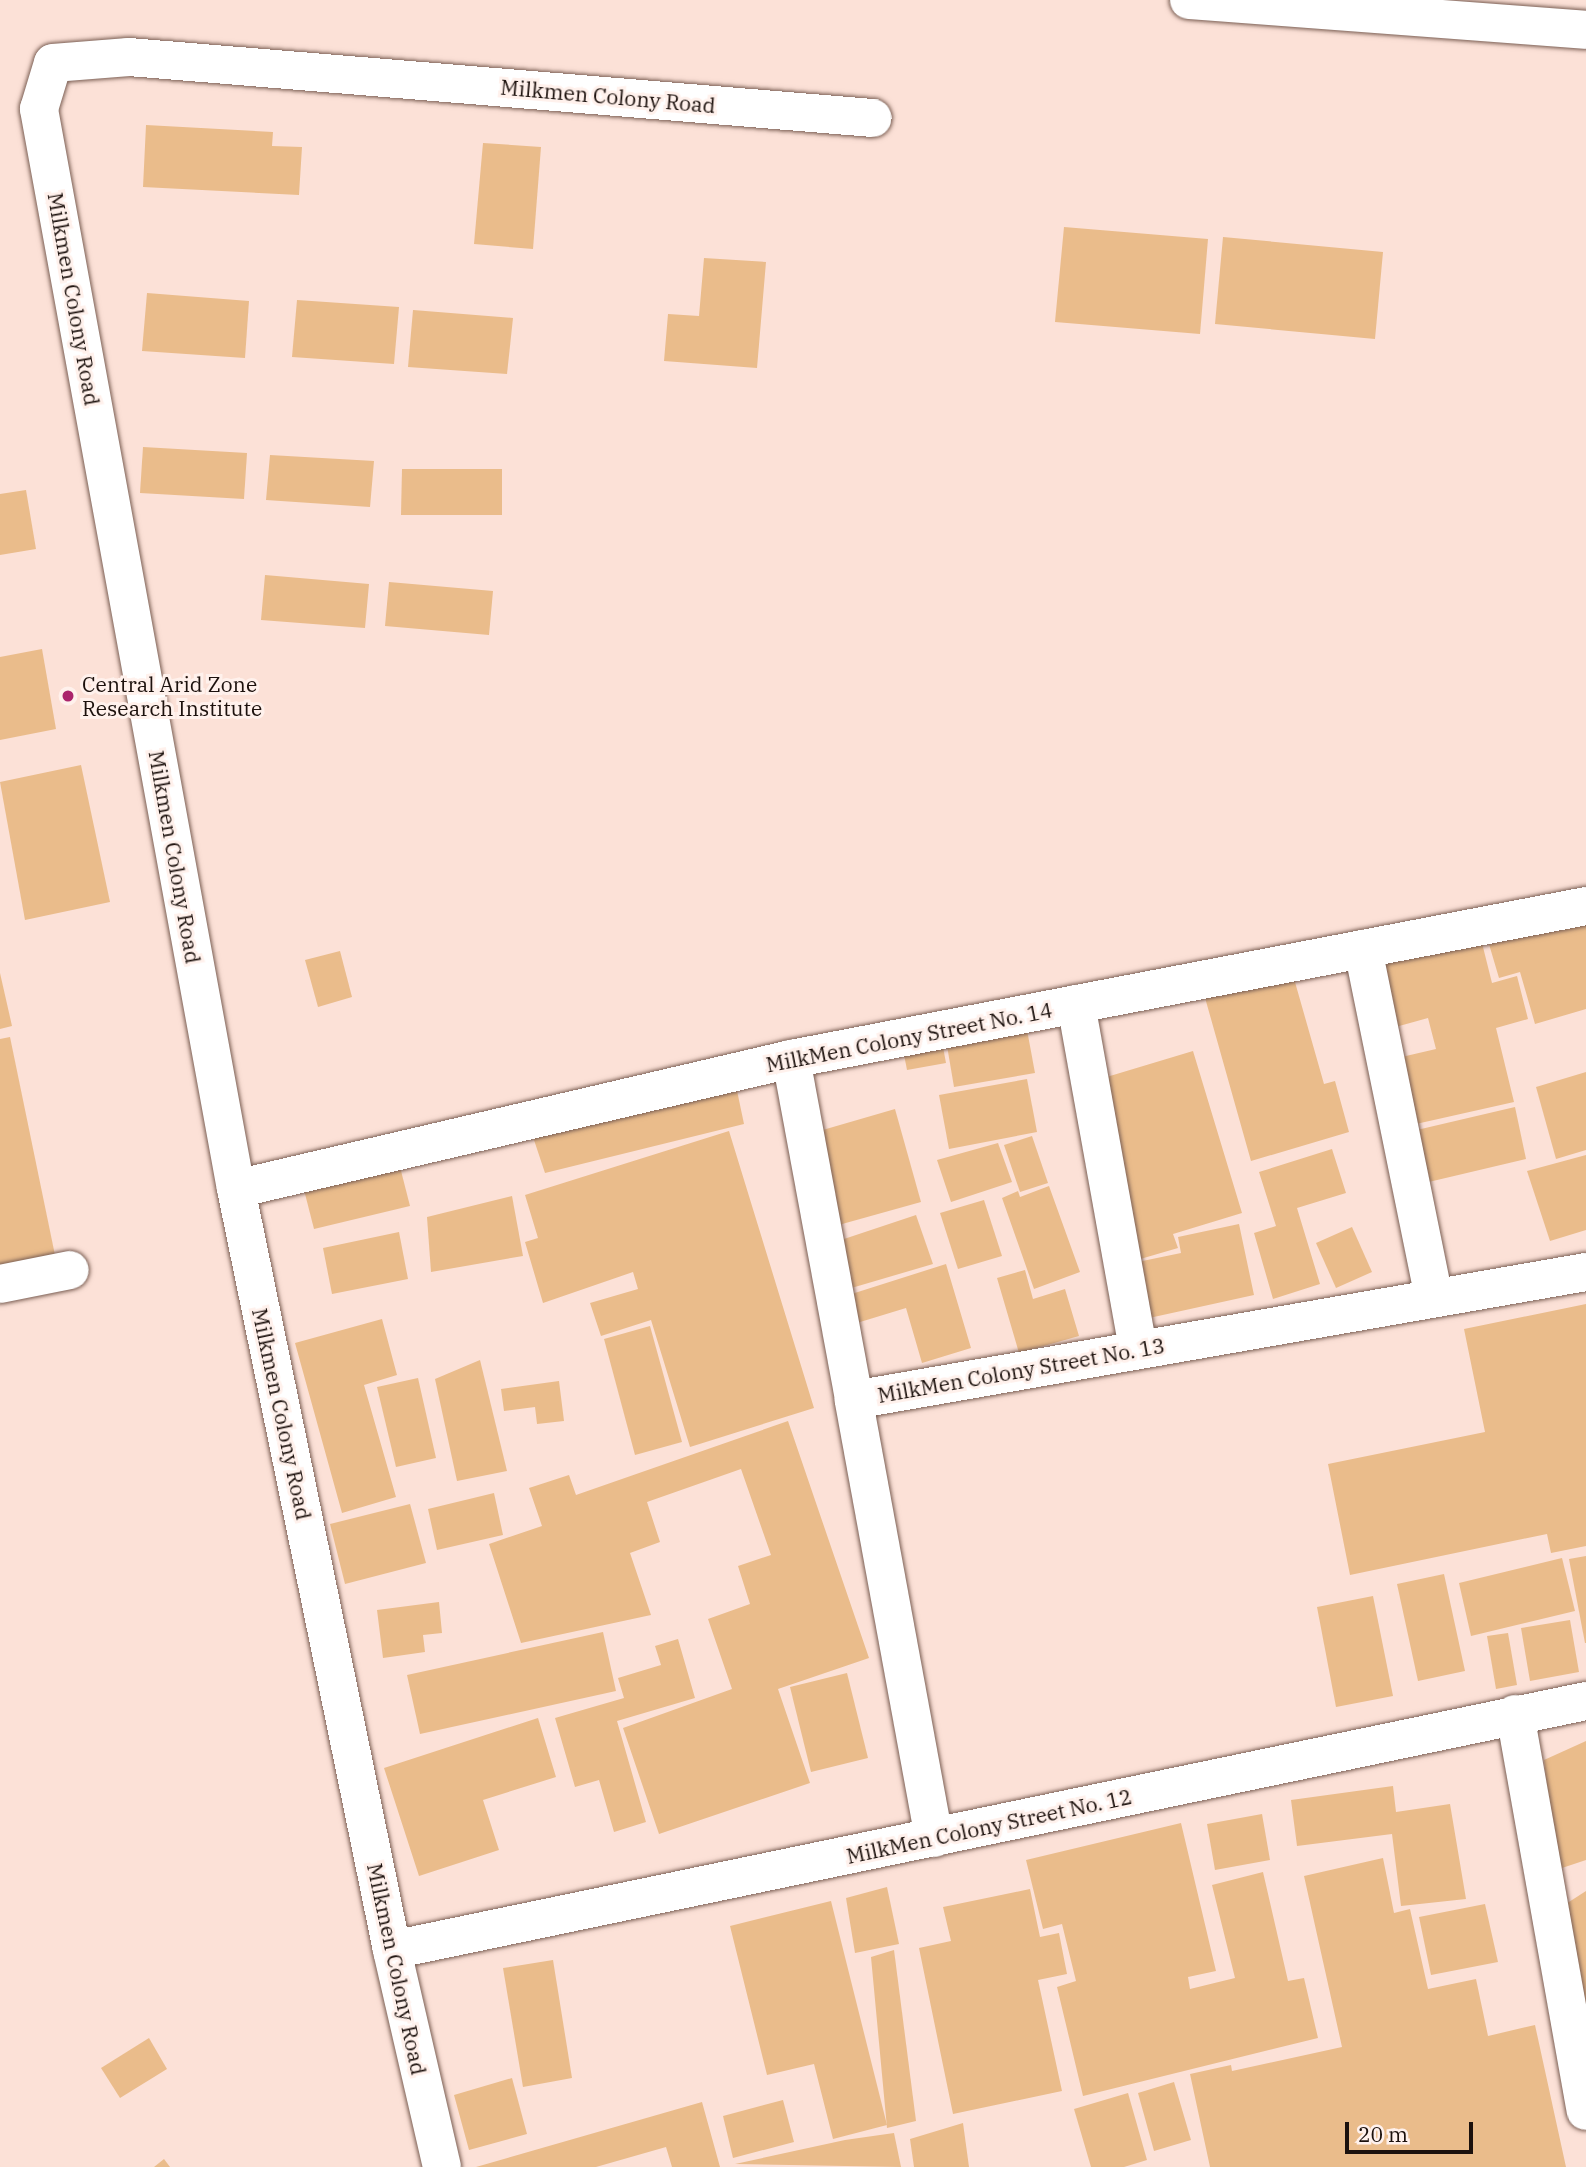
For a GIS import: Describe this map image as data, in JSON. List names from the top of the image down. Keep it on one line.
{"streets":{"street":["Milkmen Colony Road","MilkMen Colony Street No. 14","MilkMen Colony Street No. 13","MilkMen Colony Street No. 12"]},"crossings":[["Milkmen Colony Road","MilkMen Colony Street No. 14"],["Milkmen Colony Road","MilkMen Colony Street No. 12"],["MilkMen Colony Street No. 13","MilkMen Colony Street No. 12"]],"places":["Central Arid Zone Research Institute"],"scale_bar":"20 m"}
